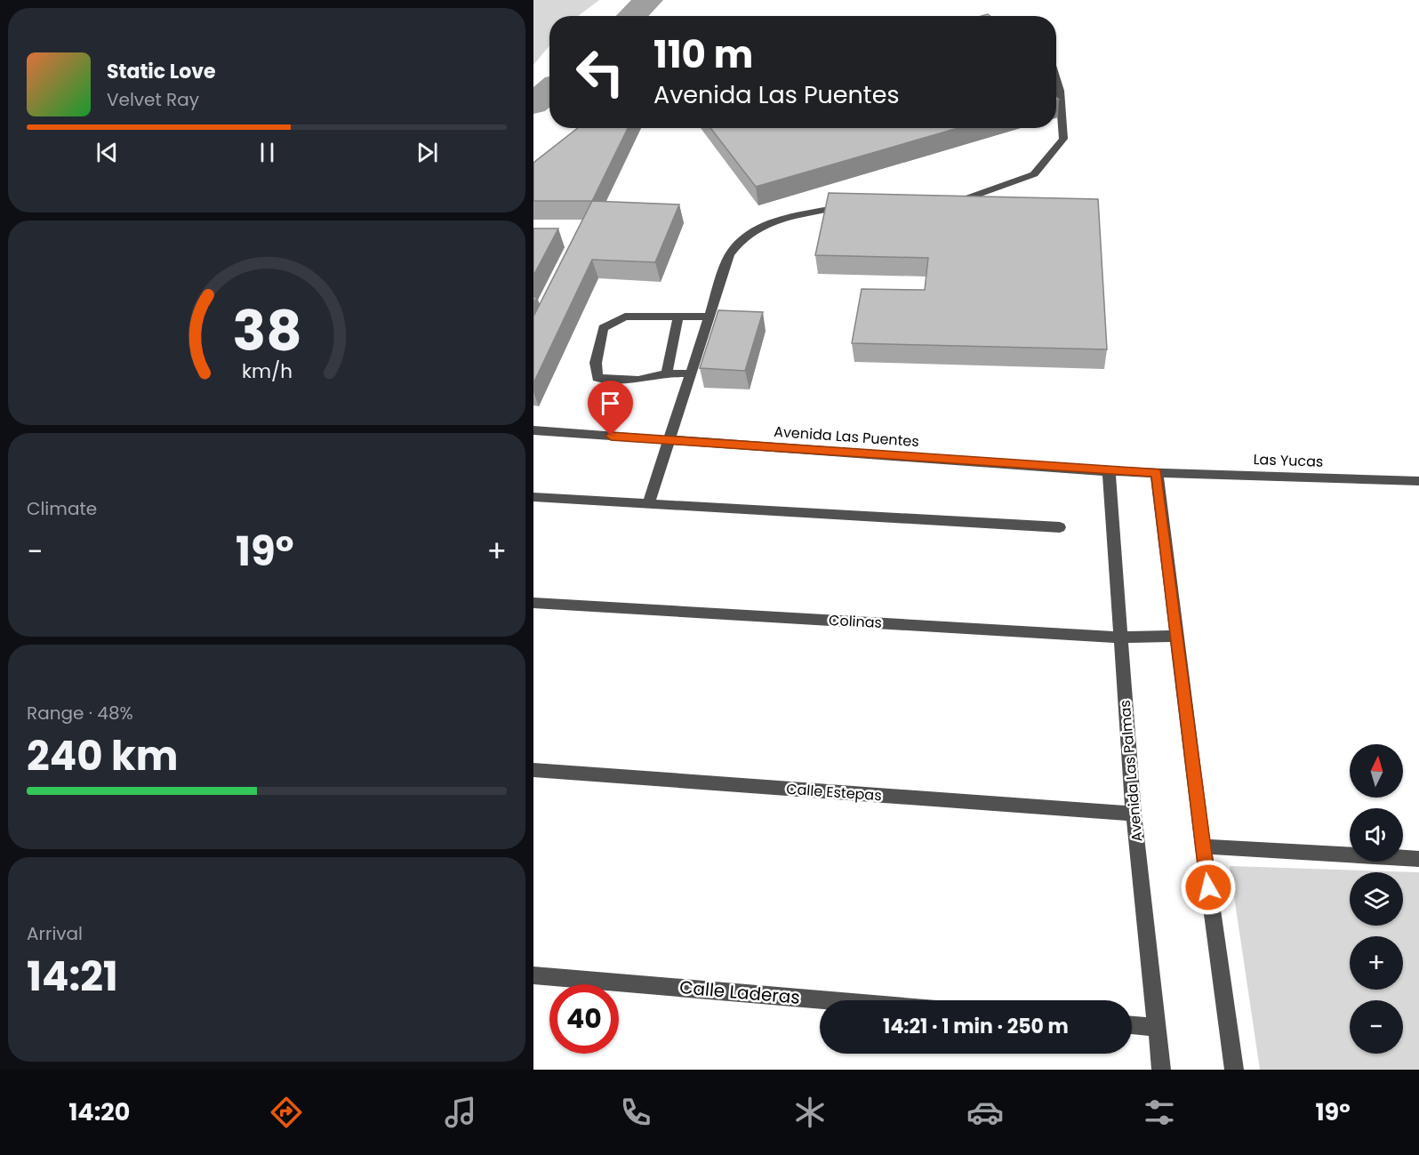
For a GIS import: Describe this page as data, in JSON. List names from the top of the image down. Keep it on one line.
{"streets":{"street":["Avenida Las Puentes","Las Yucas","Colinas","Avenida Las Palmas","Calle Estepas","Calle Laderas"]},"crossings":[["Avenida Las Puentes","Las Yucas"],["Avenida Las Puentes","Avenida Las Palmas"],["Colinas","Avenida Las Palmas"],["Avenida Las Palmas","Calle Estepas"]],"north":"top","page":{"turn":["110 m","Avenida Las Puentes"],"song":["Static Love","Velvet Ray"],"tile":["Climate",["Range · 48%","240 km"],["Arrival","14:21"]],"heat":["−","19°","+"],"map_buttons":["+","−"],"limit":"40","trip":"14:21 · 1 min · 250 m","tabs":["14:20","19°"],"gauge":["38","km/h"]}}
